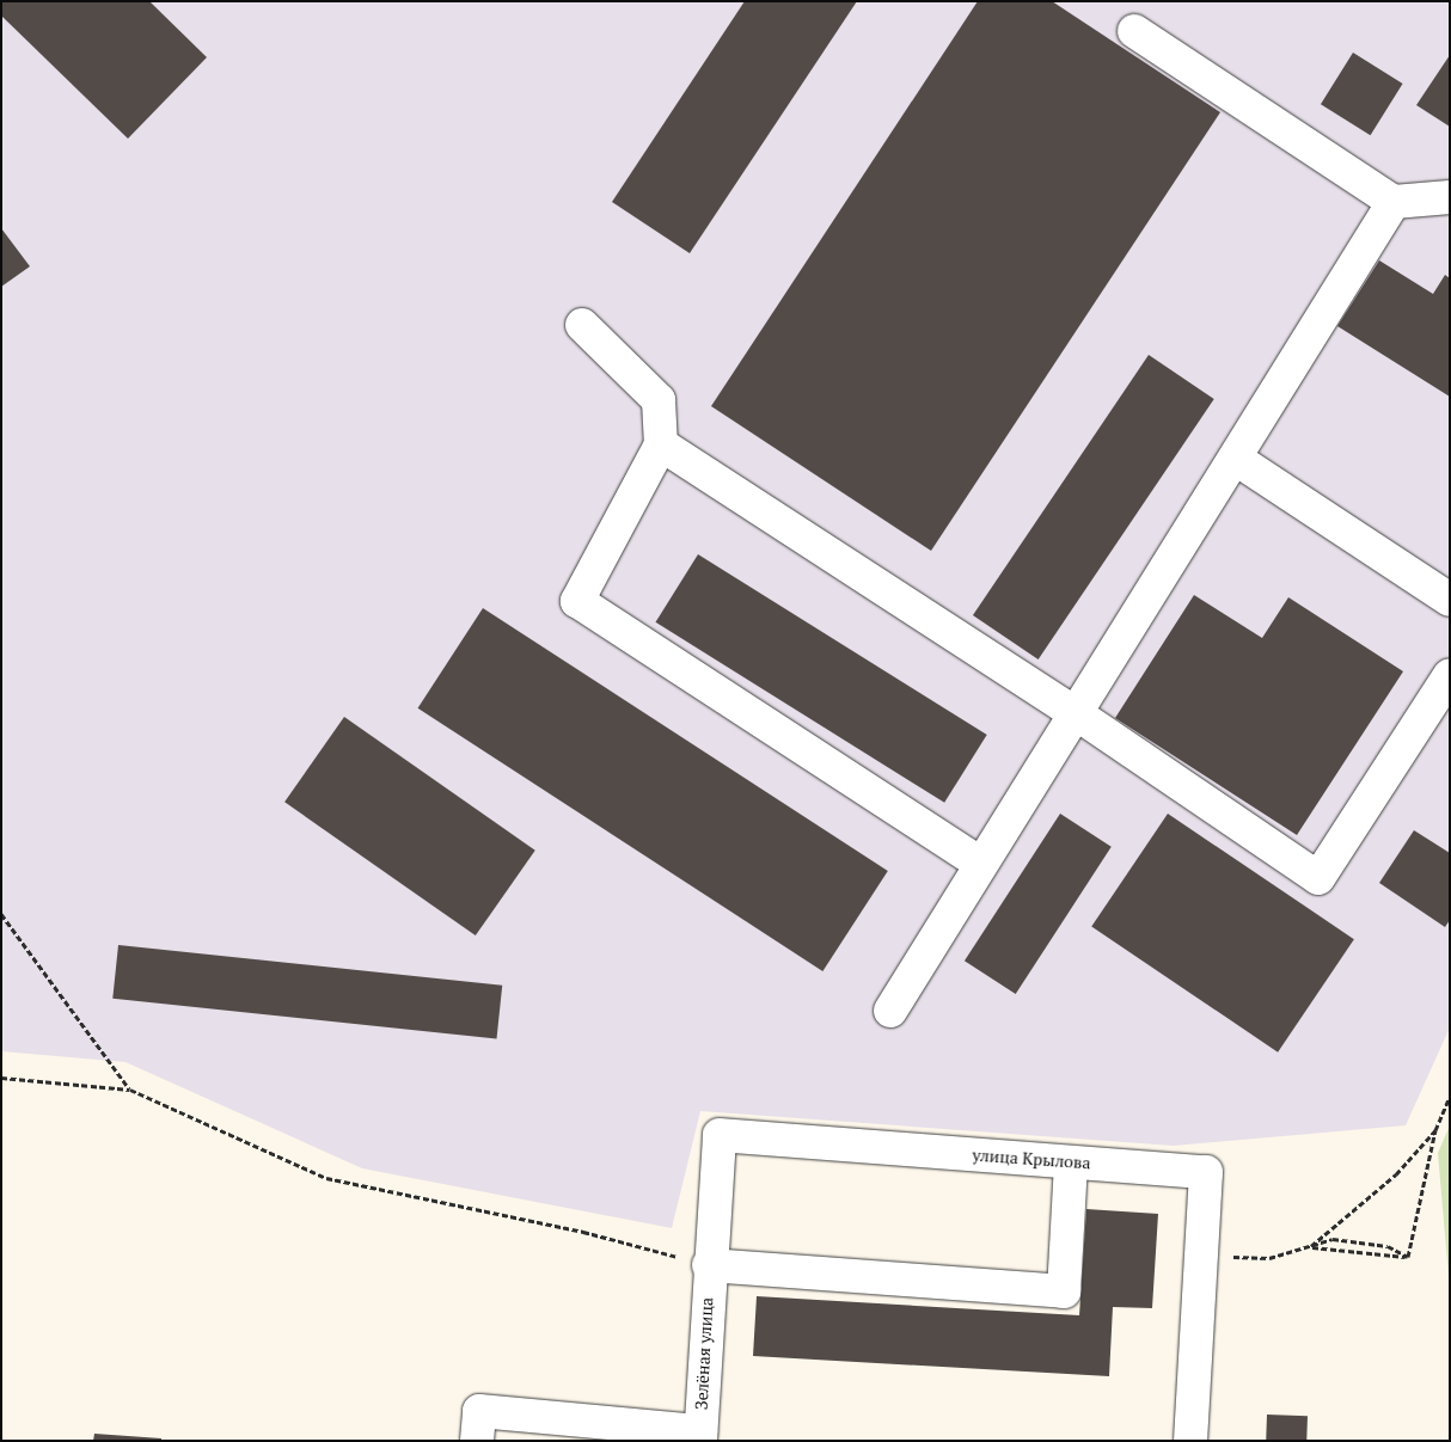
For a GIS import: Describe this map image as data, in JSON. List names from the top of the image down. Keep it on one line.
{"streets":{"street":["улица Крылова","Зелёная улица"]},"crossings":[["улица Крылова","Зелёная улица"]]}
